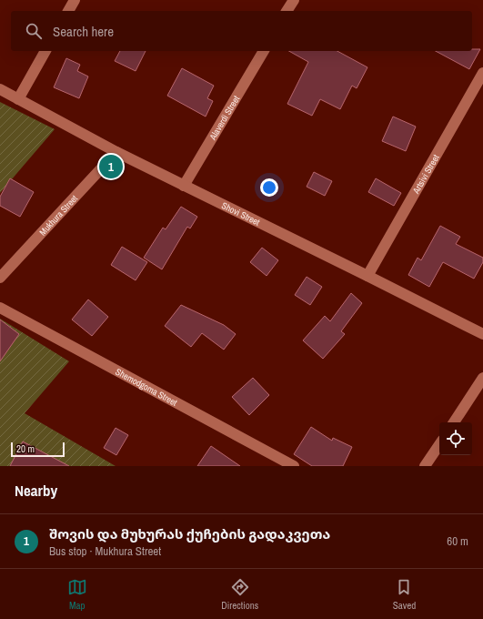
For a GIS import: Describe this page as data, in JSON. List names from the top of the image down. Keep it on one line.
{"streets":{"street":["Alaverdi Street","Artsivi Street","Shovi Street","Mukhura Street","Shemodgoma Street"]},"crossings":[["Alaverdi Street","Shovi Street"],["Artsivi Street","Shovi Street"],["Shovi Street","Mukhura Street"]],"scale_bar":"20 m","page":{"search":"Search here","pins":"1","scale":"20 m","heading":"Nearby","list":[{"mark":"1","name":"შოვის და მუხურას ქუჩების გადაკვეთა","note":"Bus stop · Mukhura Street","value":"60 m"}],"nav":["Map","Directions","Saved"]}}
